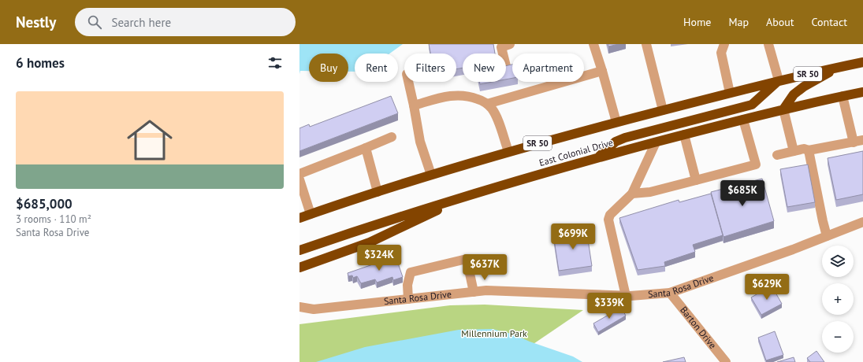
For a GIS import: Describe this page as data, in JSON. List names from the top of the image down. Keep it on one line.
{"streets":{"highway":["SR 50","East Colonial Drive"],"street":["Santa Rosa Drive","Barton Drive"]},"crossings":[["Santa Rosa Drive","Barton Drive"]],"parks":["Millennium Park"],"page":{"header":"Nestly","search":"Search here","nav":["Home","Map","About","Contact"],"heading":"6 homes","chip":["Buy","Rent","Filters","New","Apartment"],"list":[{"name":"$685,000","note":"3 rooms · 110 m² · Santa Rosa Drive"}],"price":["$685K","$699K","$324K","$637K","$629K","$339K"],"map_buttons":["+","−"]}}
